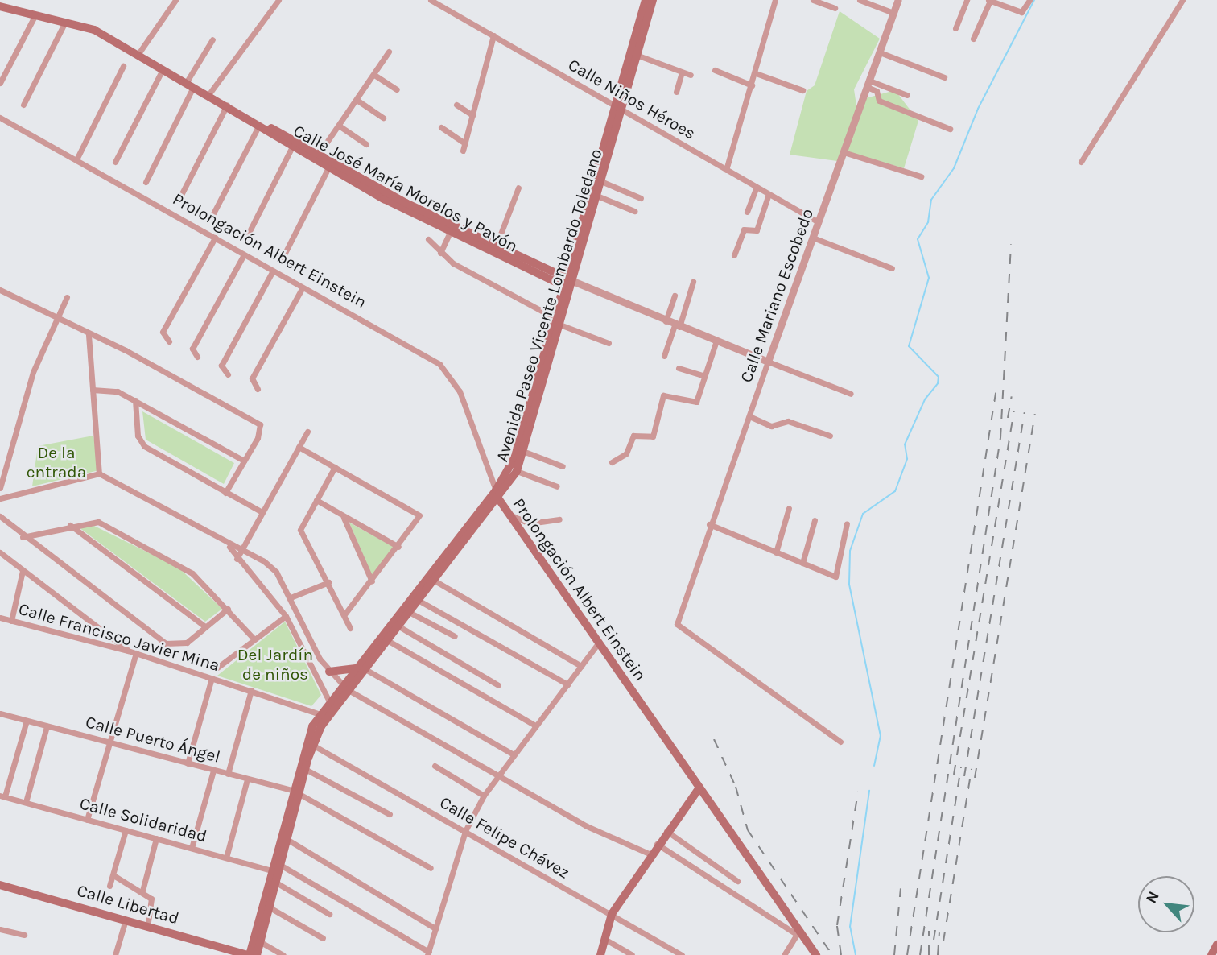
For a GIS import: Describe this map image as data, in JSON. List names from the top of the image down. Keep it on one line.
{"streets":{"main road":["Calle José María Morelos y Pavón","Prolongación Albert Einstein","Avenida Paseo Vicente Lombardo Toledano","Calle Libertad"],"street":["Calle Niños Héroes","Calle Mariano Escobedo","Calle Francisco Javier Mina","Calle Puerto Ángel","Calle Solidaridad","Calle Felipe Chávez"]},"crossings":[["Calle Niños Héroes","Calle Mariano Escobedo"],["Calle Niños Héroes","Avenida Paseo Vicente Lombardo Toledano"],["Calle José María Morelos y Pavón","Calle Mariano Escobedo"],["Calle José María Morelos y Pavón","Avenida Paseo Vicente Lombardo Toledano"],["Prolongación Albert Einstein","Avenida Paseo Vicente Lombardo Toledano"],["Avenida Paseo Vicente Lombardo Toledano","Calle Francisco Javier Mina"],["Avenida Paseo Vicente Lombardo Toledano","Calle Puerto Ángel"],["Avenida Paseo Vicente Lombardo Toledano","Calle Solidaridad"],["Avenida Paseo Vicente Lombardo Toledano","Calle Felipe Chávez"],["Avenida Paseo Vicente Lombardo Toledano","Calle Libertad"]],"parks":["De la entrada","Del Jardín de niños"],"north":"top left"}
